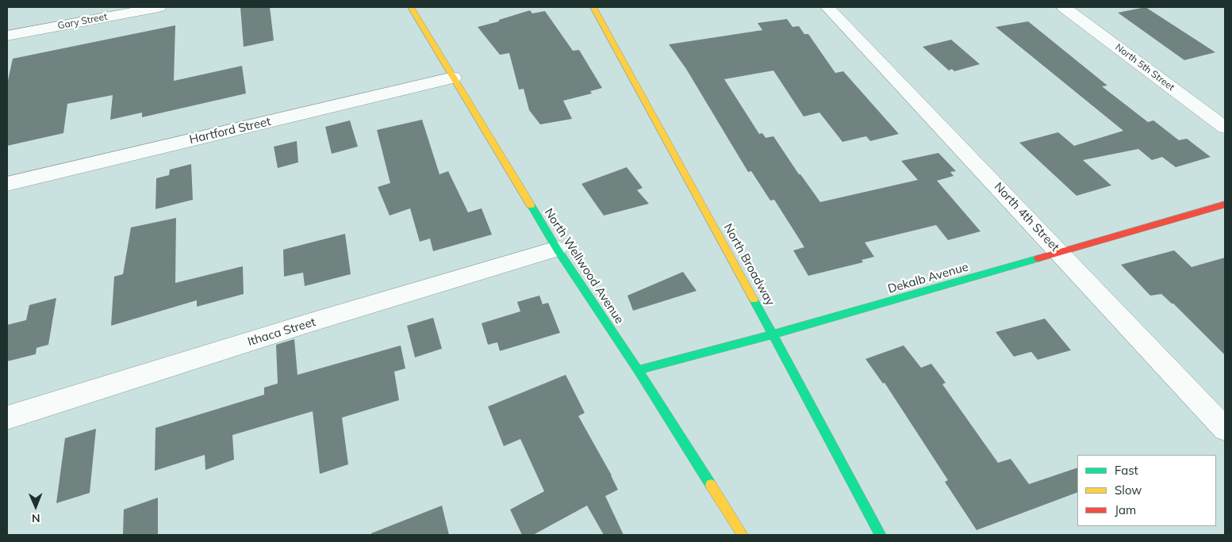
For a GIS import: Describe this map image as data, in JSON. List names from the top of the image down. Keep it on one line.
{"streets":{"street":["Gary Street","North 5th Street","Hartford Street","North 4th Street","North Broadway","North Wellwood Avenue","Dekalb Avenue","Ithaca Street"]},"crossings":[["Hartford Street","North Wellwood Avenue"],["North 4th Street","Dekalb Avenue"],["North Broadway","Dekalb Avenue"],["North Wellwood Avenue","Dekalb Avenue"],["North Wellwood Avenue","Ithaca Street"]],"legend":["Fast","Slow","Jam"],"north":"bottom"}
